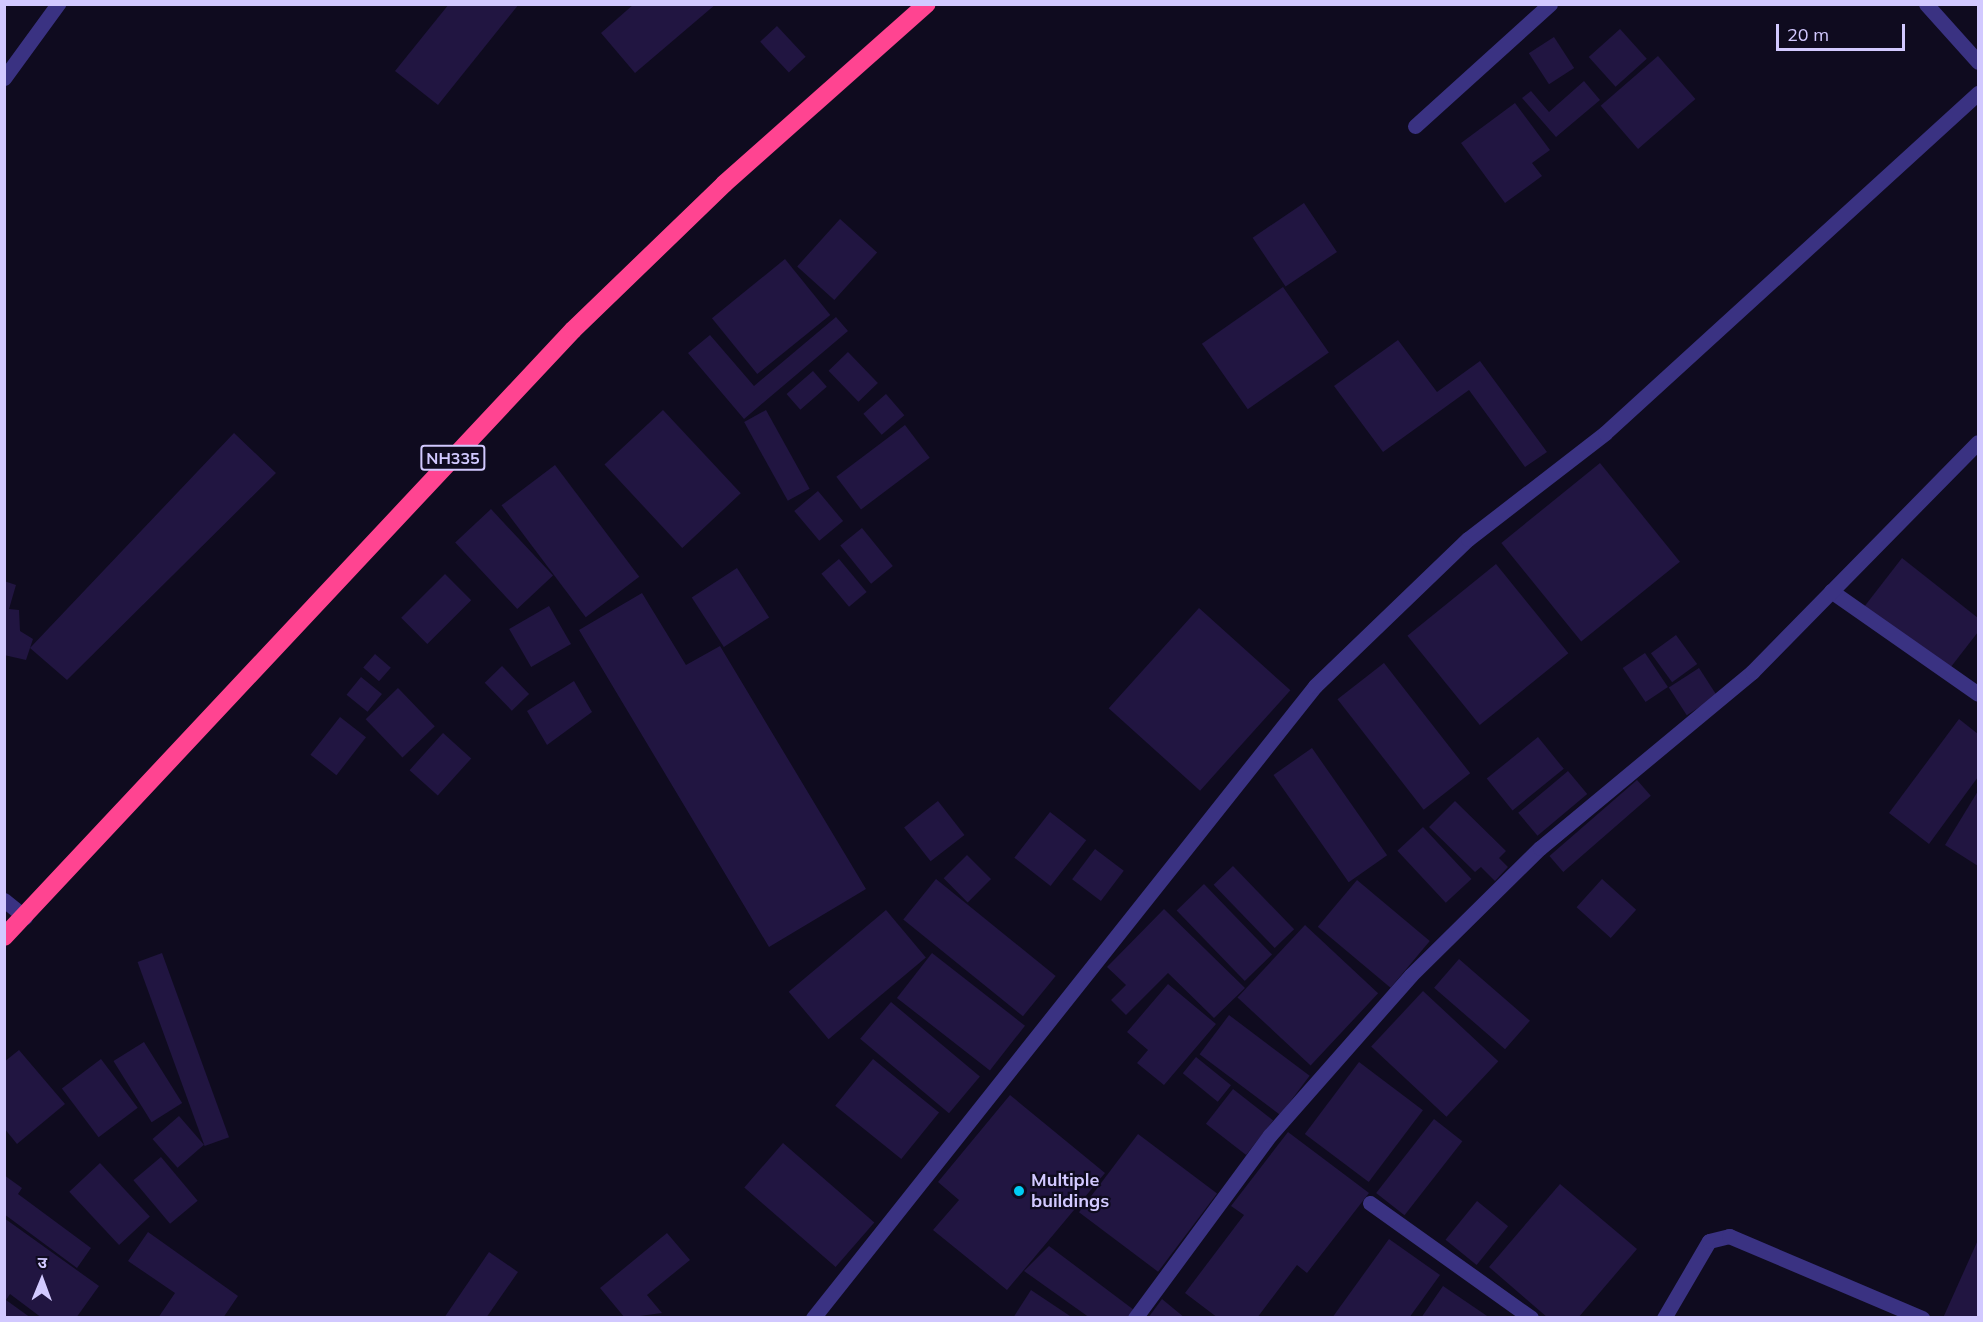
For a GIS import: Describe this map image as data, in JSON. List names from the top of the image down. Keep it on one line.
{"streets":{"highway":["NH335"]},"places":["Multiple buildings"],"scale_bar":"20 m","north":"top"}
